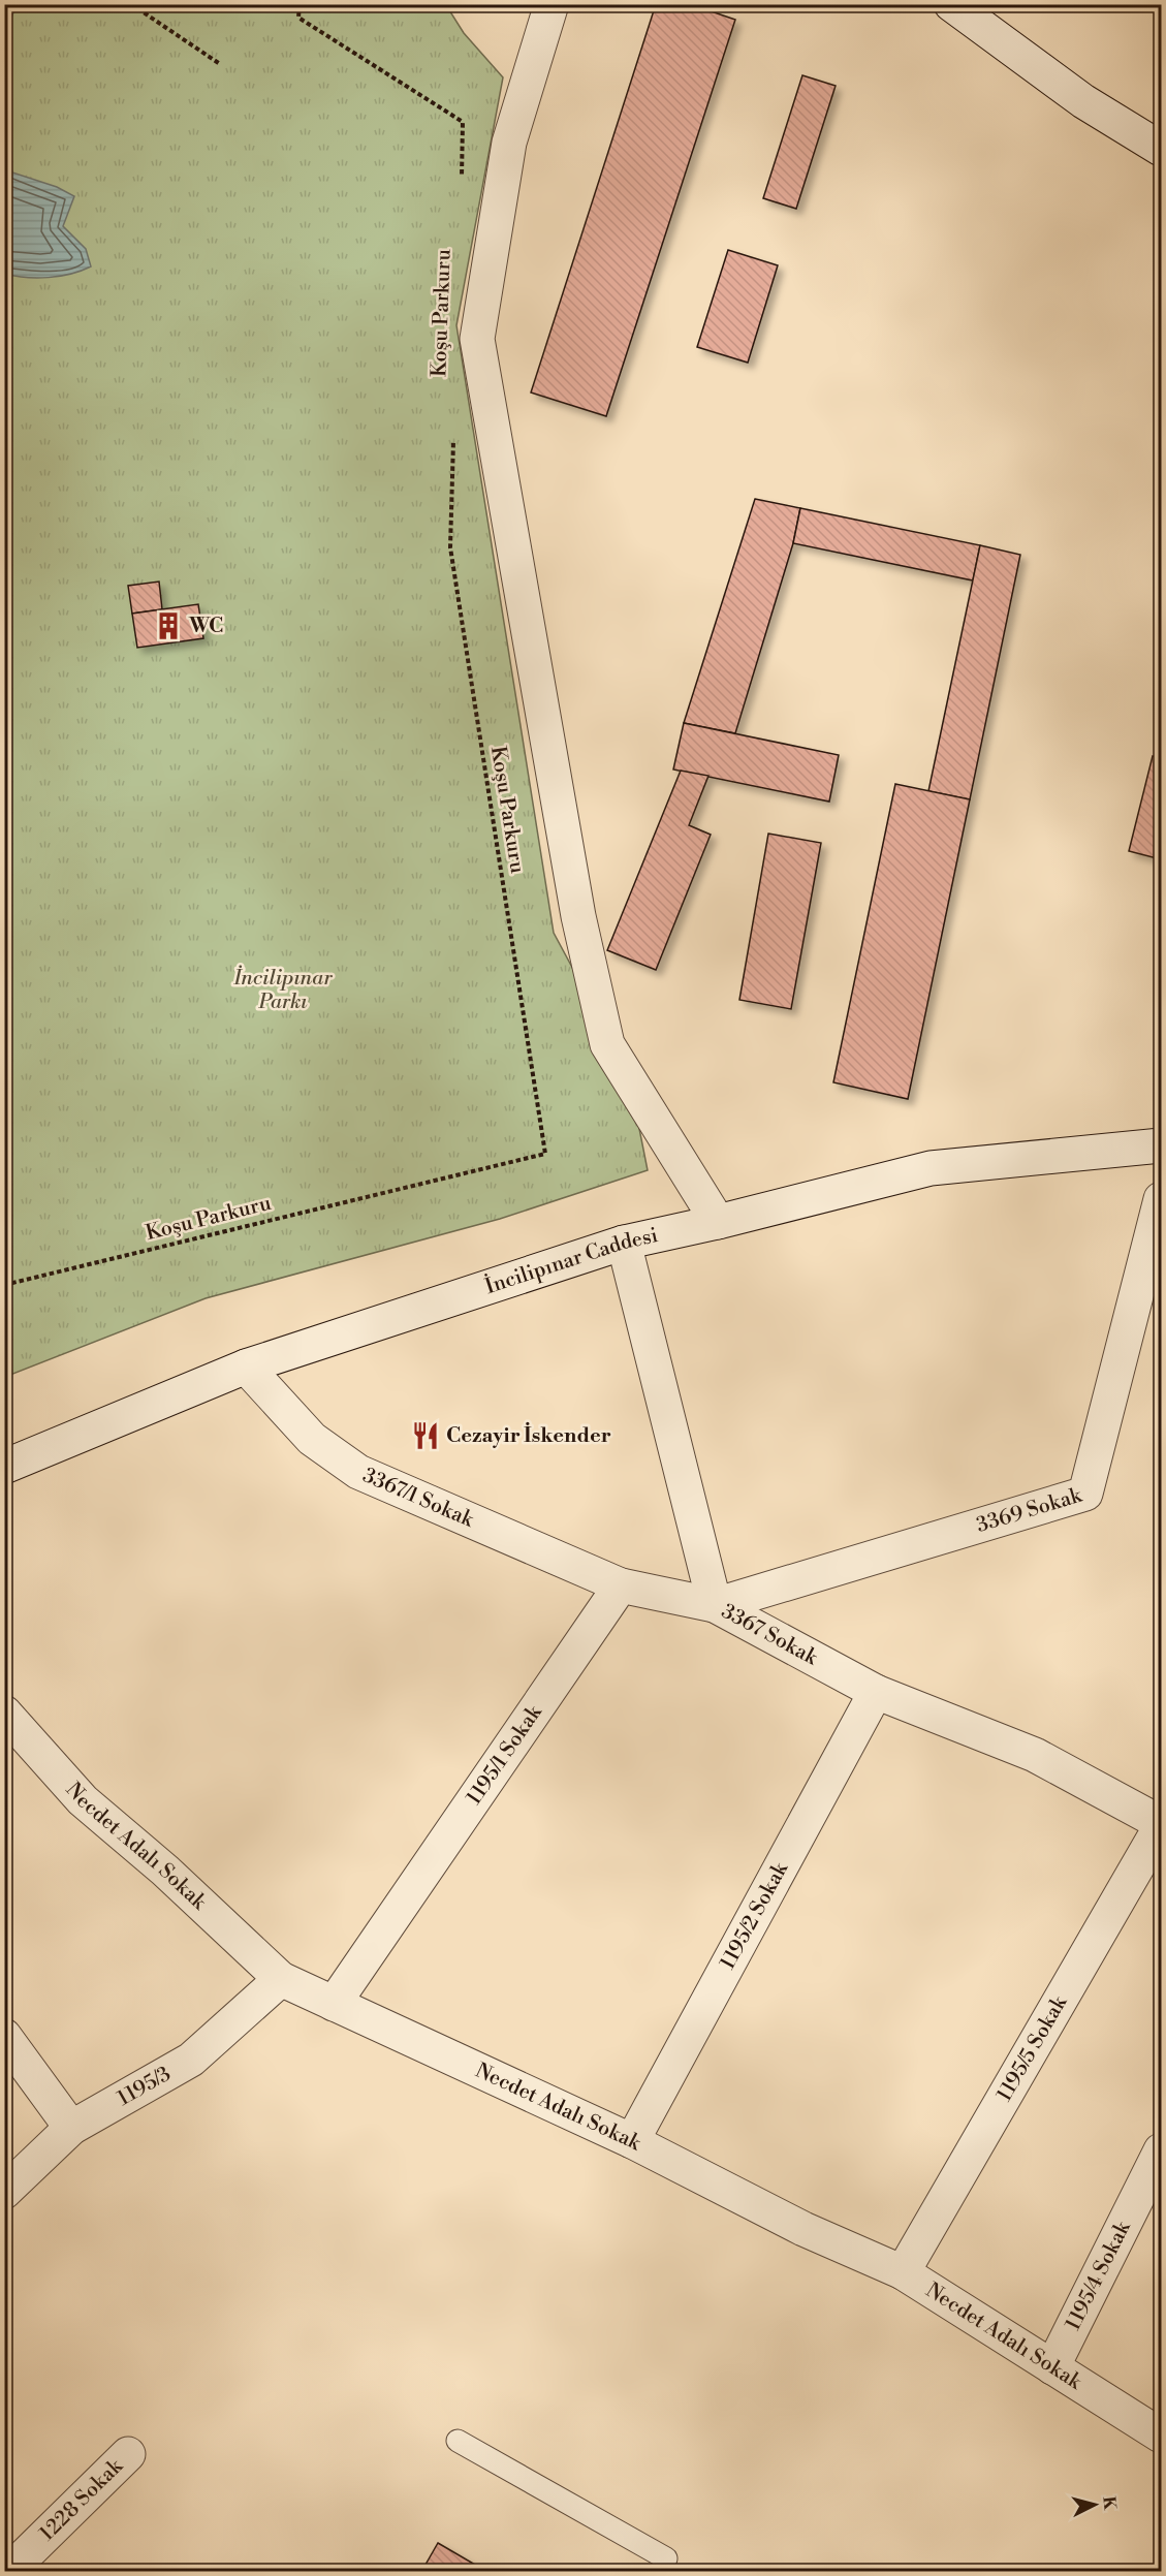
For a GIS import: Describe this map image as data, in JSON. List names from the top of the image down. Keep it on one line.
{"streets":{"street":["İncilipınar Caddesi","3367/1 Sokak","3369 Sokak","3367 Sokak","1195/1 Sokak","Necdet Adalı Sokak","1195/2 Sokak","1195/5 Sokak","1195/3","1195/4 Sokak","1228 Sokak"],"path":["Koşu Parkuru"]},"crossings":[["İncilipınar Caddesi","3367/1 Sokak"],["İncilipınar Caddesi","3367 Sokak"],["3367/1 Sokak","1195/1 Sokak"],["3369 Sokak","3367 Sokak"],["3367 Sokak","1195/2 Sokak"],["3367 Sokak","1195/5 Sokak"],["1195/1 Sokak","Necdet Adalı Sokak"],["Necdet Adalı Sokak","1195/2 Sokak"],["Necdet Adalı Sokak","1195/5 Sokak"],["Necdet Adalı Sokak","1195/3"],["Necdet Adalı Sokak","1195/4 Sokak"]],"parks":["İncilipınar Parkı"],"places":{"building":["WC"],"restaurant":["Cezayir İskender"]},"north":"right"}
